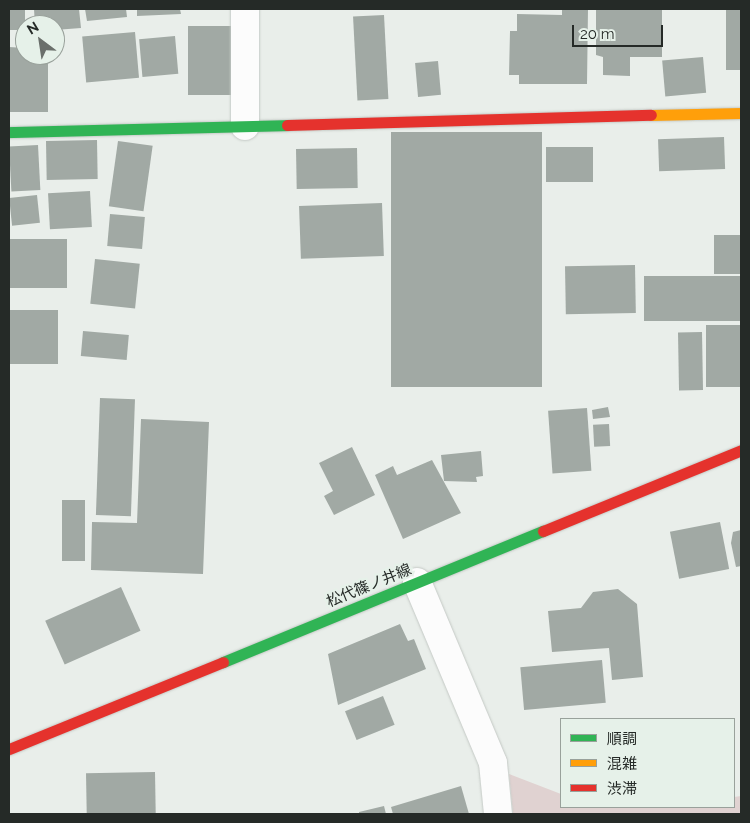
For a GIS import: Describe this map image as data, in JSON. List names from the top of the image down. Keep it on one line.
{"streets":{"main road":["松代篠ノ井線"]},"legend":["順調","混雑","渋滞"],"scale_bar":"20 m","north":"top left"}
